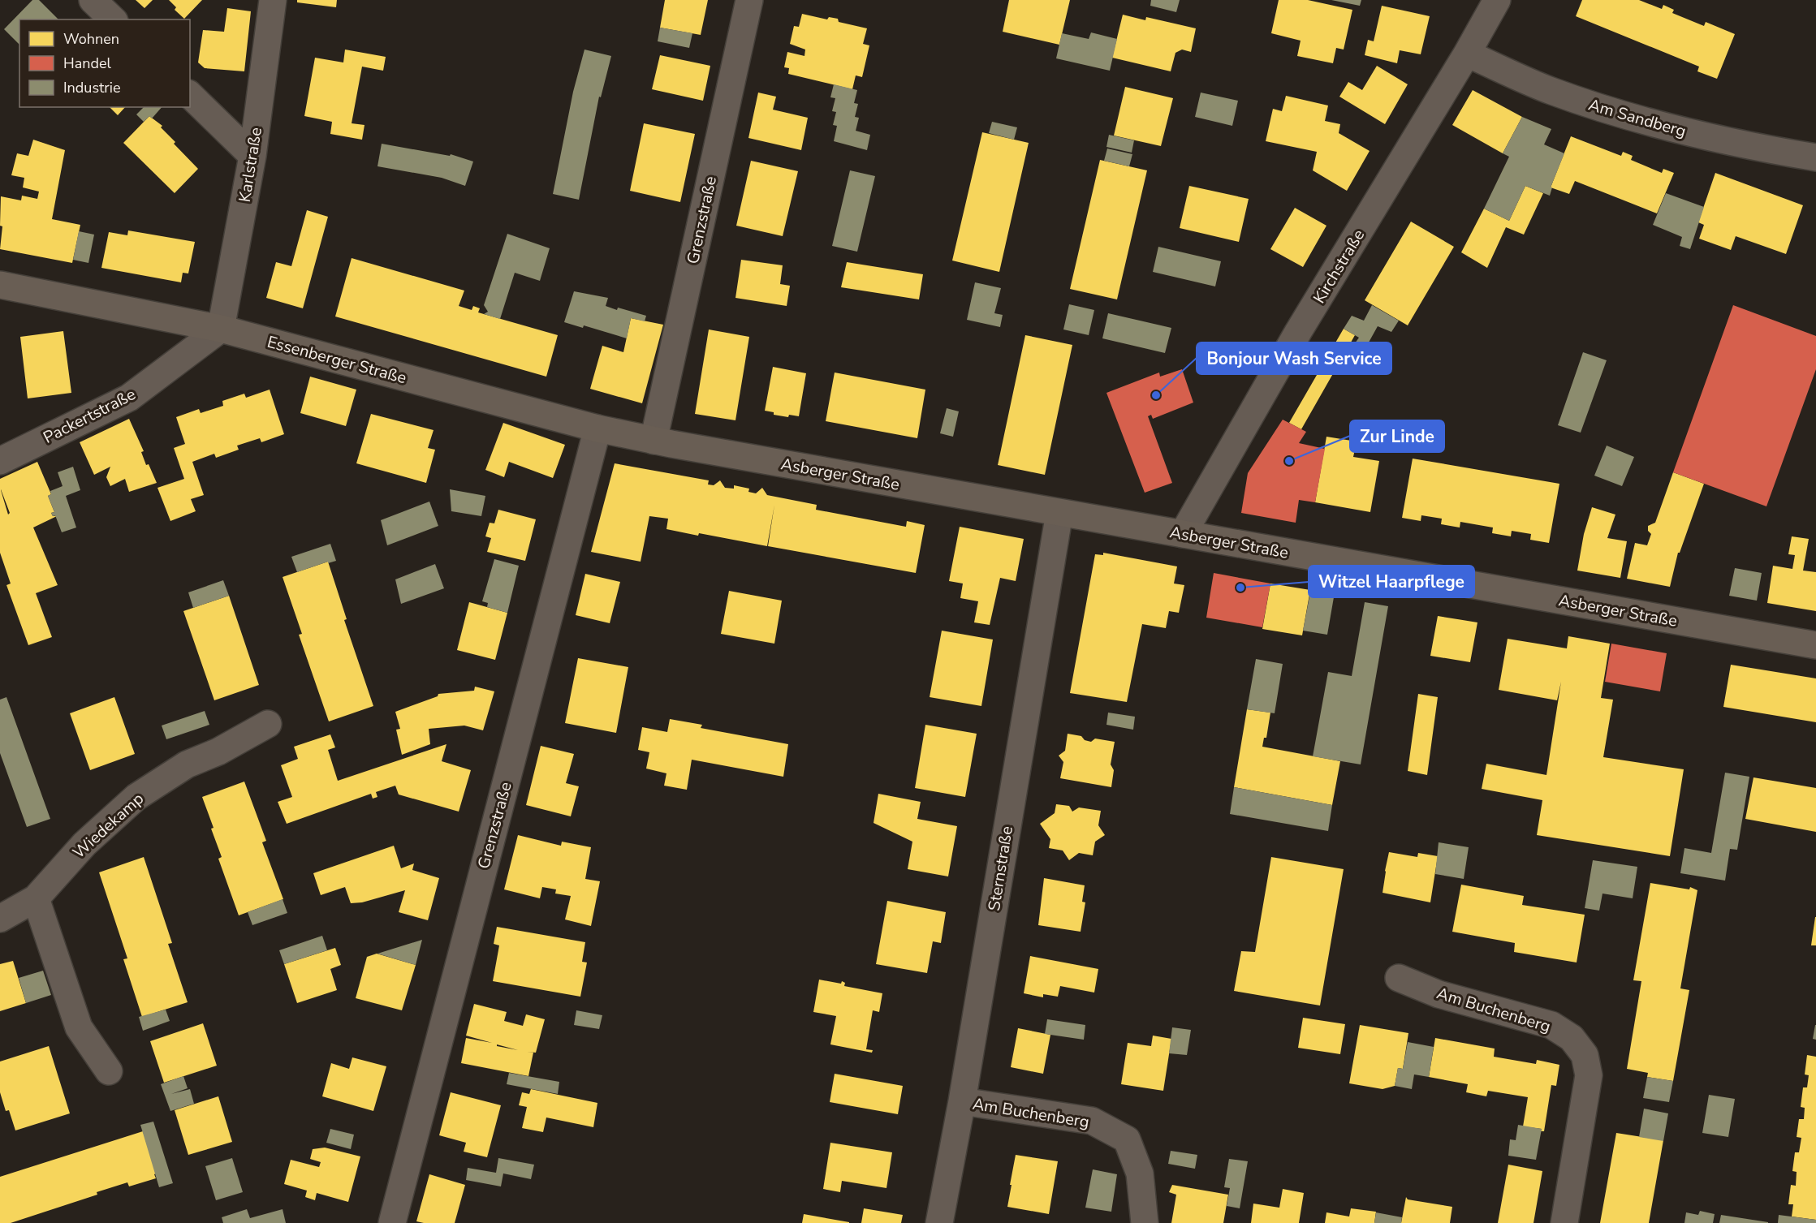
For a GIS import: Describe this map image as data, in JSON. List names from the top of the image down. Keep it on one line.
{"streets":{"street":["Am Sandberg","Karlstraße","Grenzstraße","Kirchstraße","Essenberger Straße","Packertstraße","Asberger Straße","Wiedekamp","Sternstraße","Am Buchenberg"]},"crossings":[["Am Sandberg","Kirchstraße"],["Karlstraße","Essenberger Straße"],["Karlstraße","Packertstraße"],["Grenzstraße","Essenberger Straße"],["Grenzstraße","Asberger Straße"],["Kirchstraße","Asberger Straße"],["Essenberger Straße","Packertstraße"],["Essenberger Straße","Asberger Straße"],["Asberger Straße","Sternstraße"],["Sternstraße","Am Buchenberg"]],"places":["Bonjour Wash Service","Zur Linde","Witzel Haarpflege"],"legend":["Wohnen","Handel","Industrie"]}
